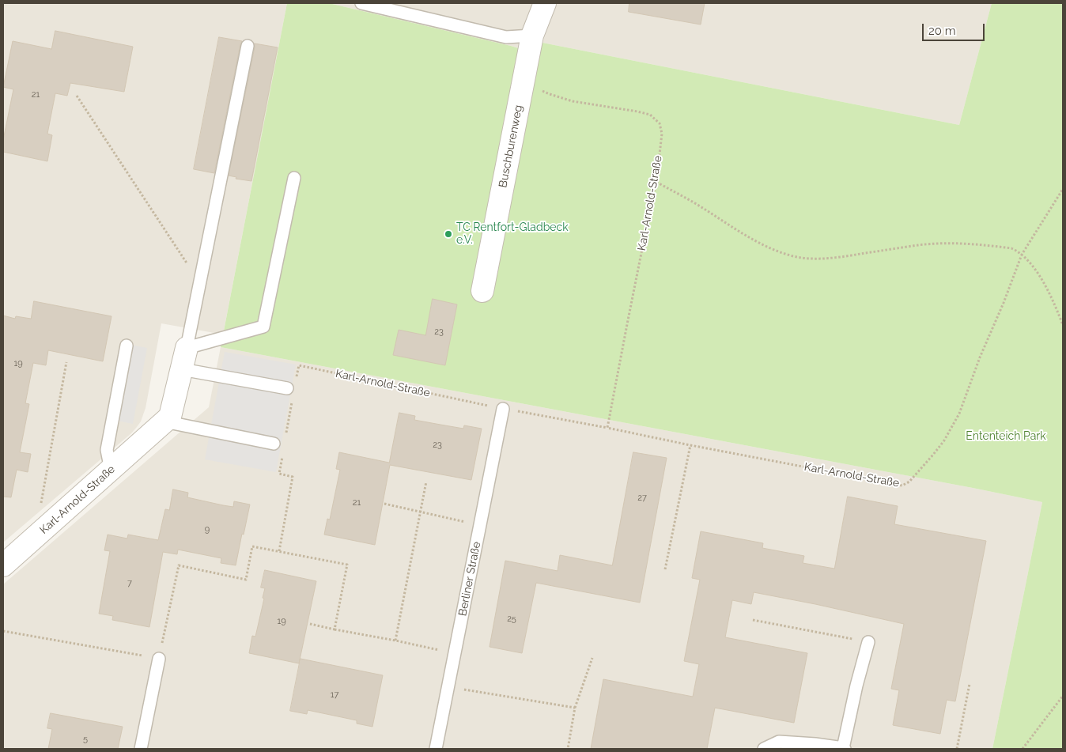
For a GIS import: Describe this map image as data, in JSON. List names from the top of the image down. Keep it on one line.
{"streets":{"street":["Buschburenweg","Karl-Arnold-Straße"],"lane":["Berliner Straße"]},"crossings":[["Buschburenweg","Karl-Arnold-Straße"],["Karl-Arnold-Straße","Berliner Straße"]],"parks":["Ententeich Park"],"places":["TC Rentfort-Gladbeck e.V."],"house_numbers":["21","23","19","23","27","21","9","7","25","19","17","5"],"scale_bar":"20 m"}
